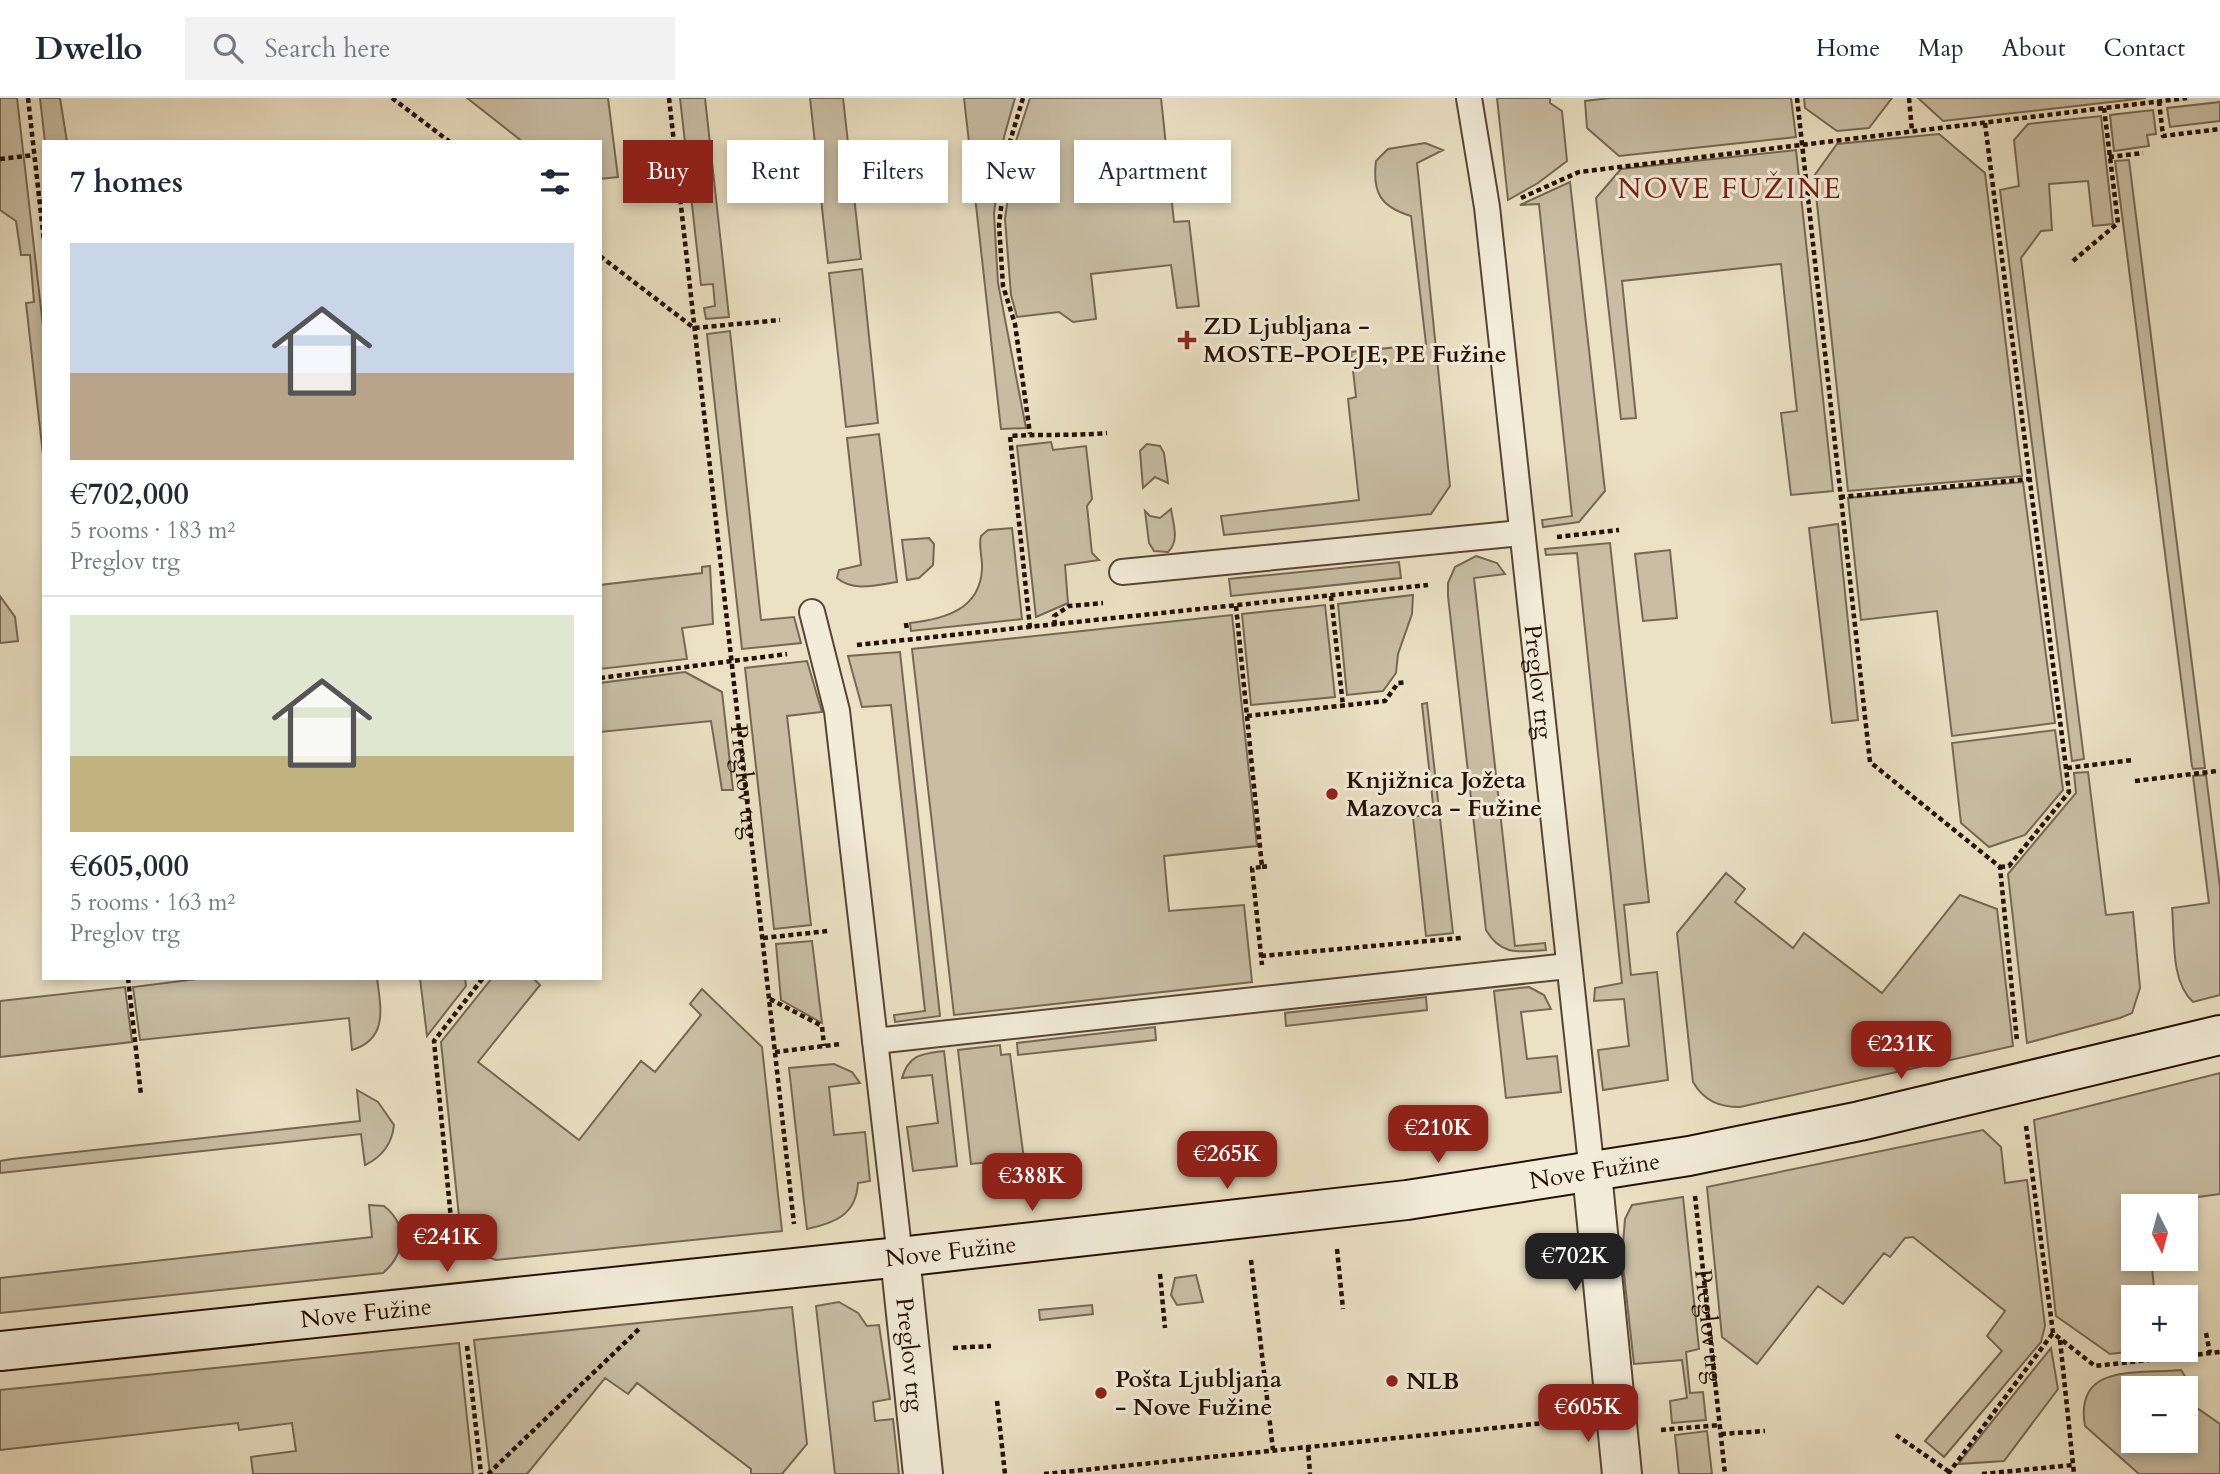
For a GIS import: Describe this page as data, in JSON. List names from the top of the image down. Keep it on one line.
{"streets":{"street":["Preglov trg","Nove Fužine"]},"crossings":[["Preglov trg","Nove Fužine"]],"districts":["NOVE FUŽINE"],"places":{"health":["ZD Ljubljana - MOSTE-POLJE, PE Fužine"],"other":["Knjižnica Jožeta Mazovca - Fužine","NLB","Pošta Ljubljana - Nove Fužine"]},"north":"bottom","page":{"header":"Dwello","search":"Search here","nav":["Home","Map","About","Contact"],"chip":["Buy","Rent","Filters","New","Apartment"],"heading":"7 homes","list":[{"name":"€702,000","note":"5 rooms · 183 m² · Preglov trg"},{"name":"€605,000","note":"5 rooms · 163 m² · Preglov trg"}],"price":["€231K","€210K","€265K","€388K","€241K","€702K","€605K"],"map_buttons":["+","−"]}}
